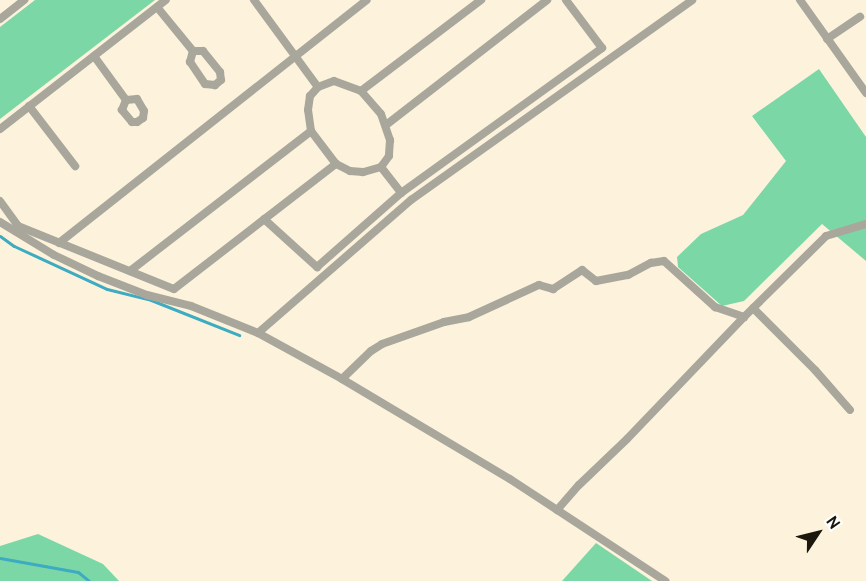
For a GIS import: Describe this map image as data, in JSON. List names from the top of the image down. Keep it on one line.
{"north":"top right"}
